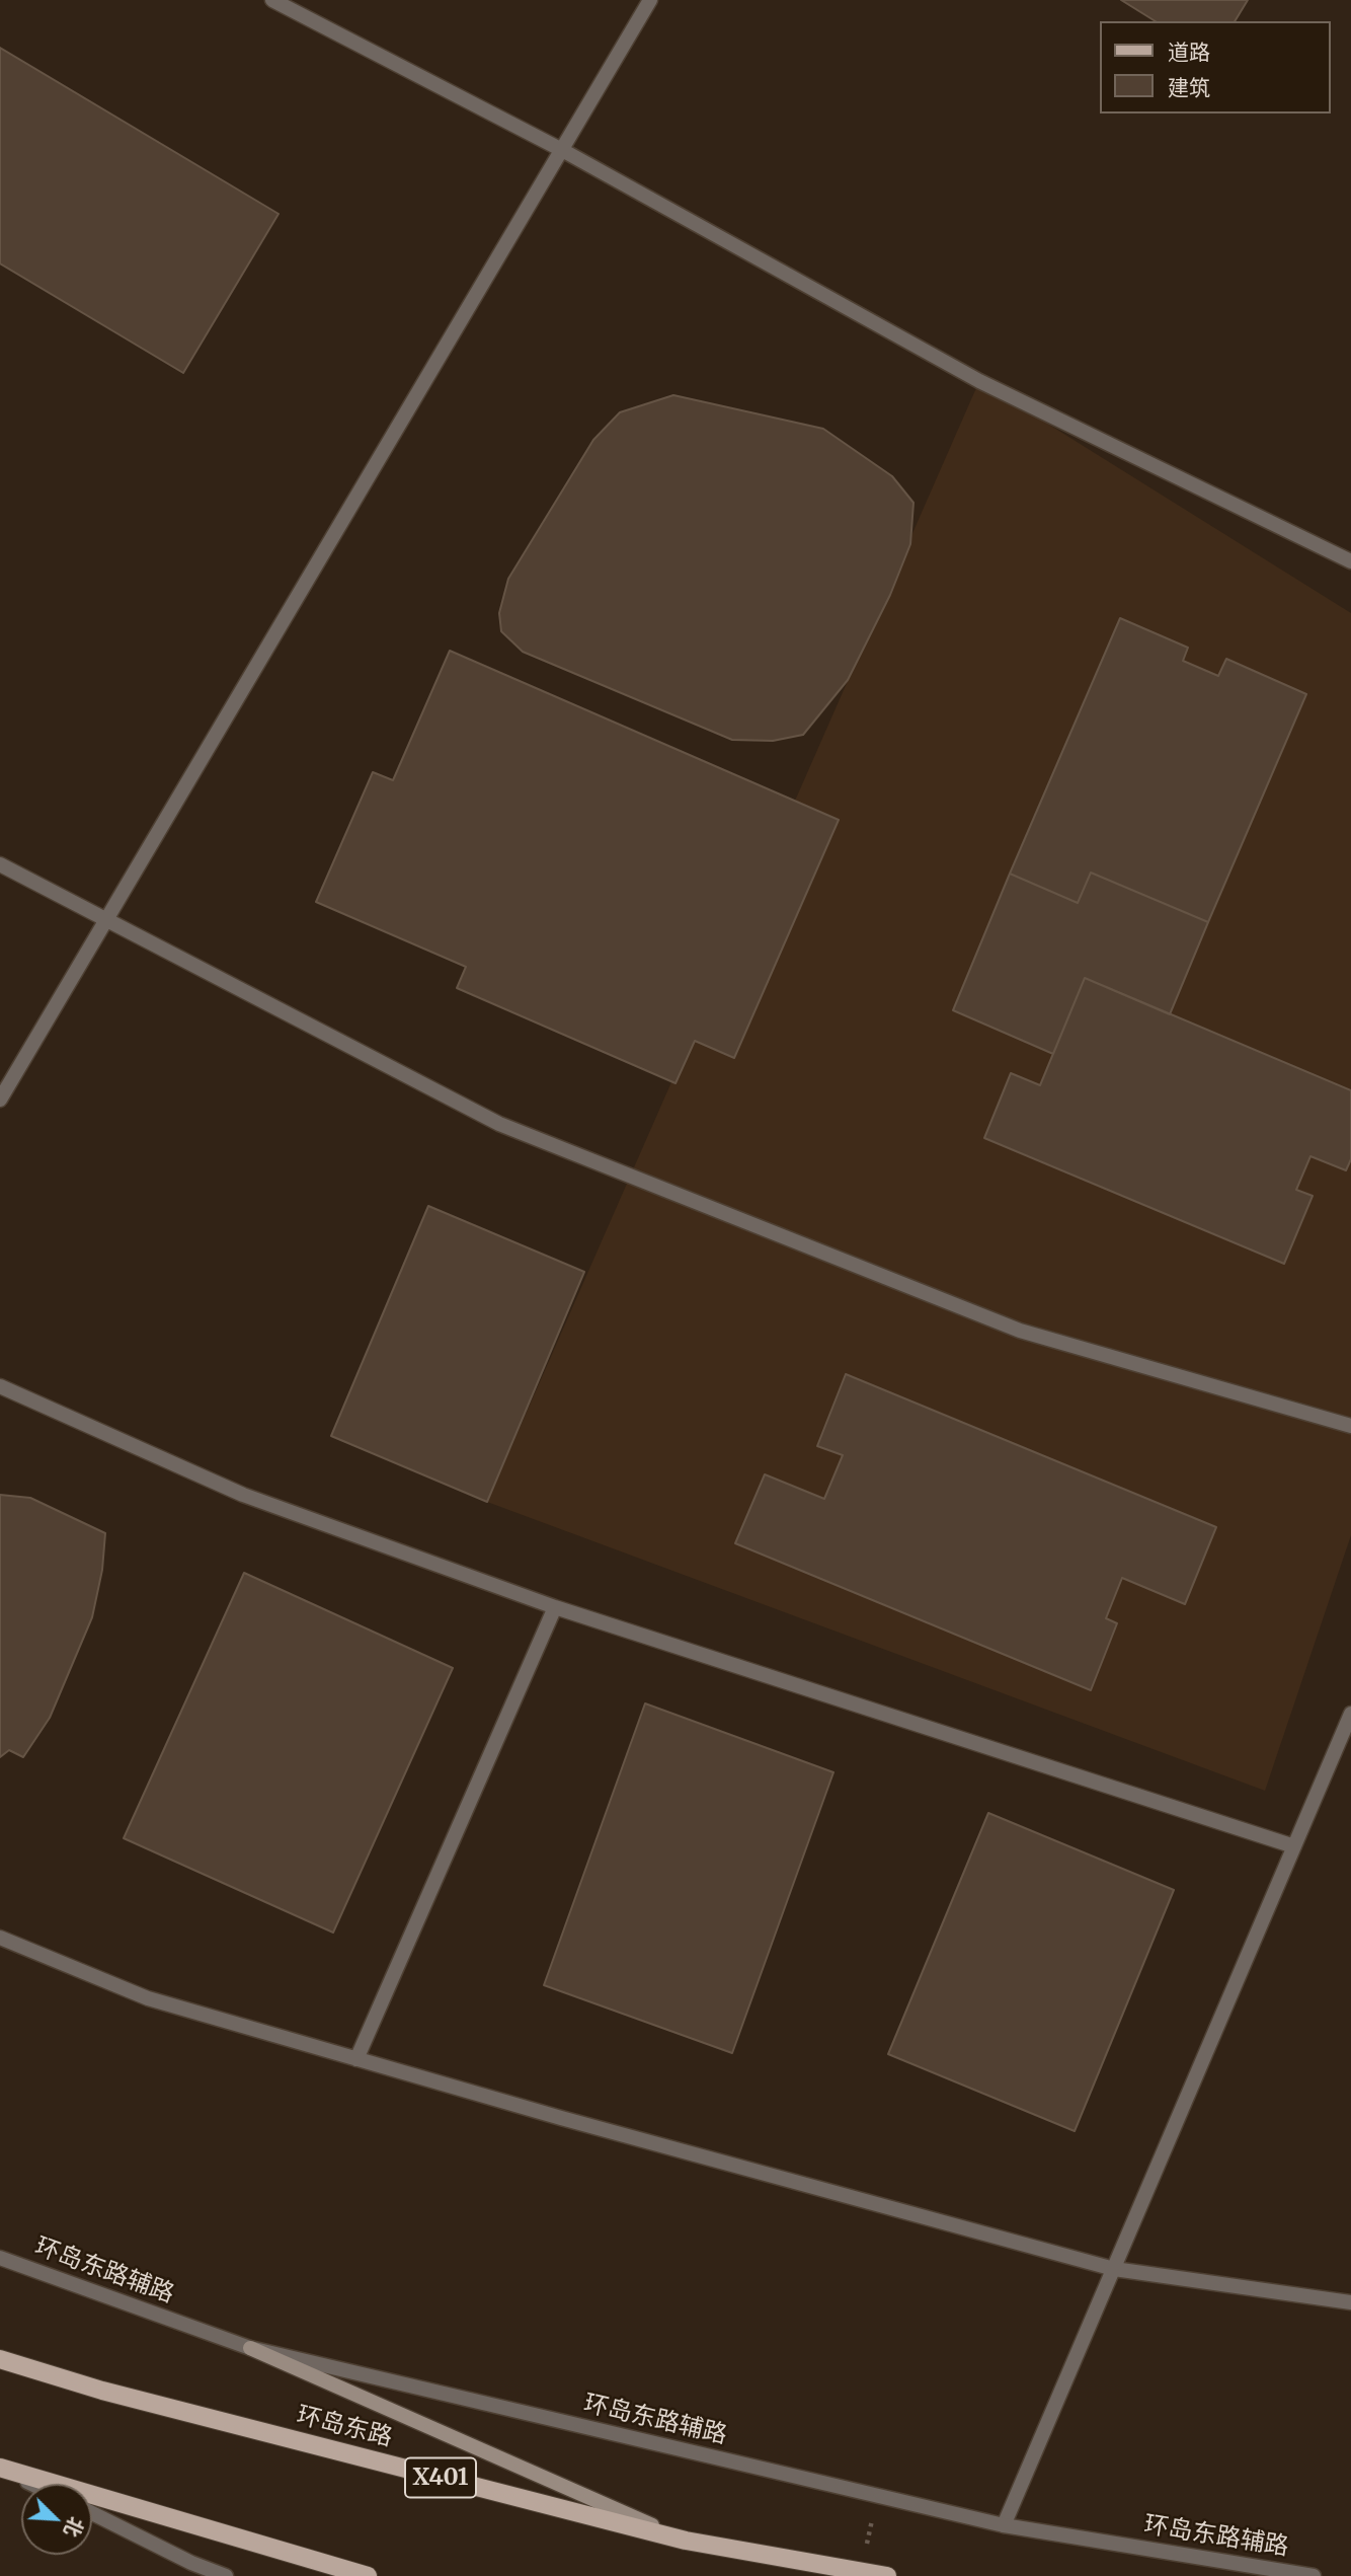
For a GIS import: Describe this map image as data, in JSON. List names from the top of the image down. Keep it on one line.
{"streets":{"main road":["环岛东路","X401"],"street":["环岛东路辅路"]},"legend":["道路","建筑"],"north":"bottom right"}
